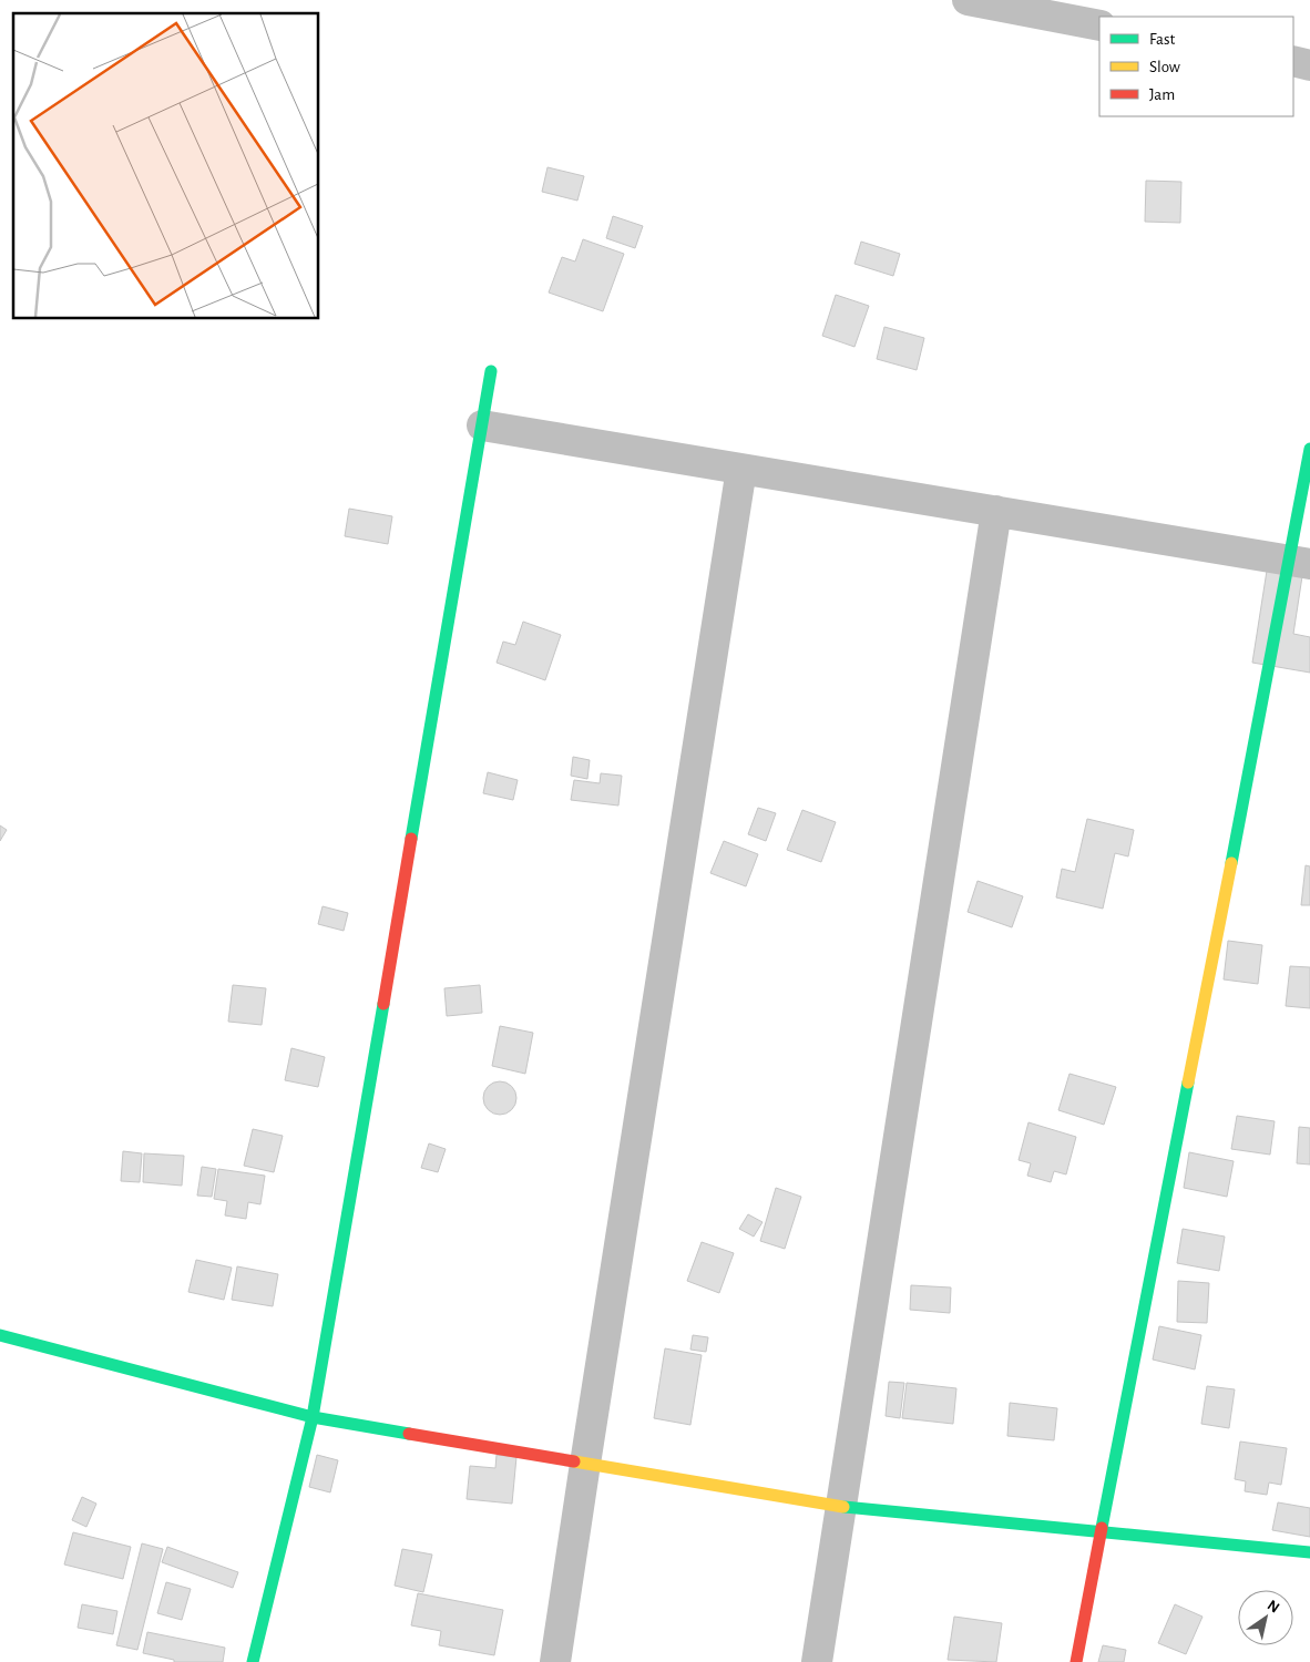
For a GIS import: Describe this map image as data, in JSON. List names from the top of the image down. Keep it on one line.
{"legend":["Fast","Slow","Jam"],"north":"top right"}
